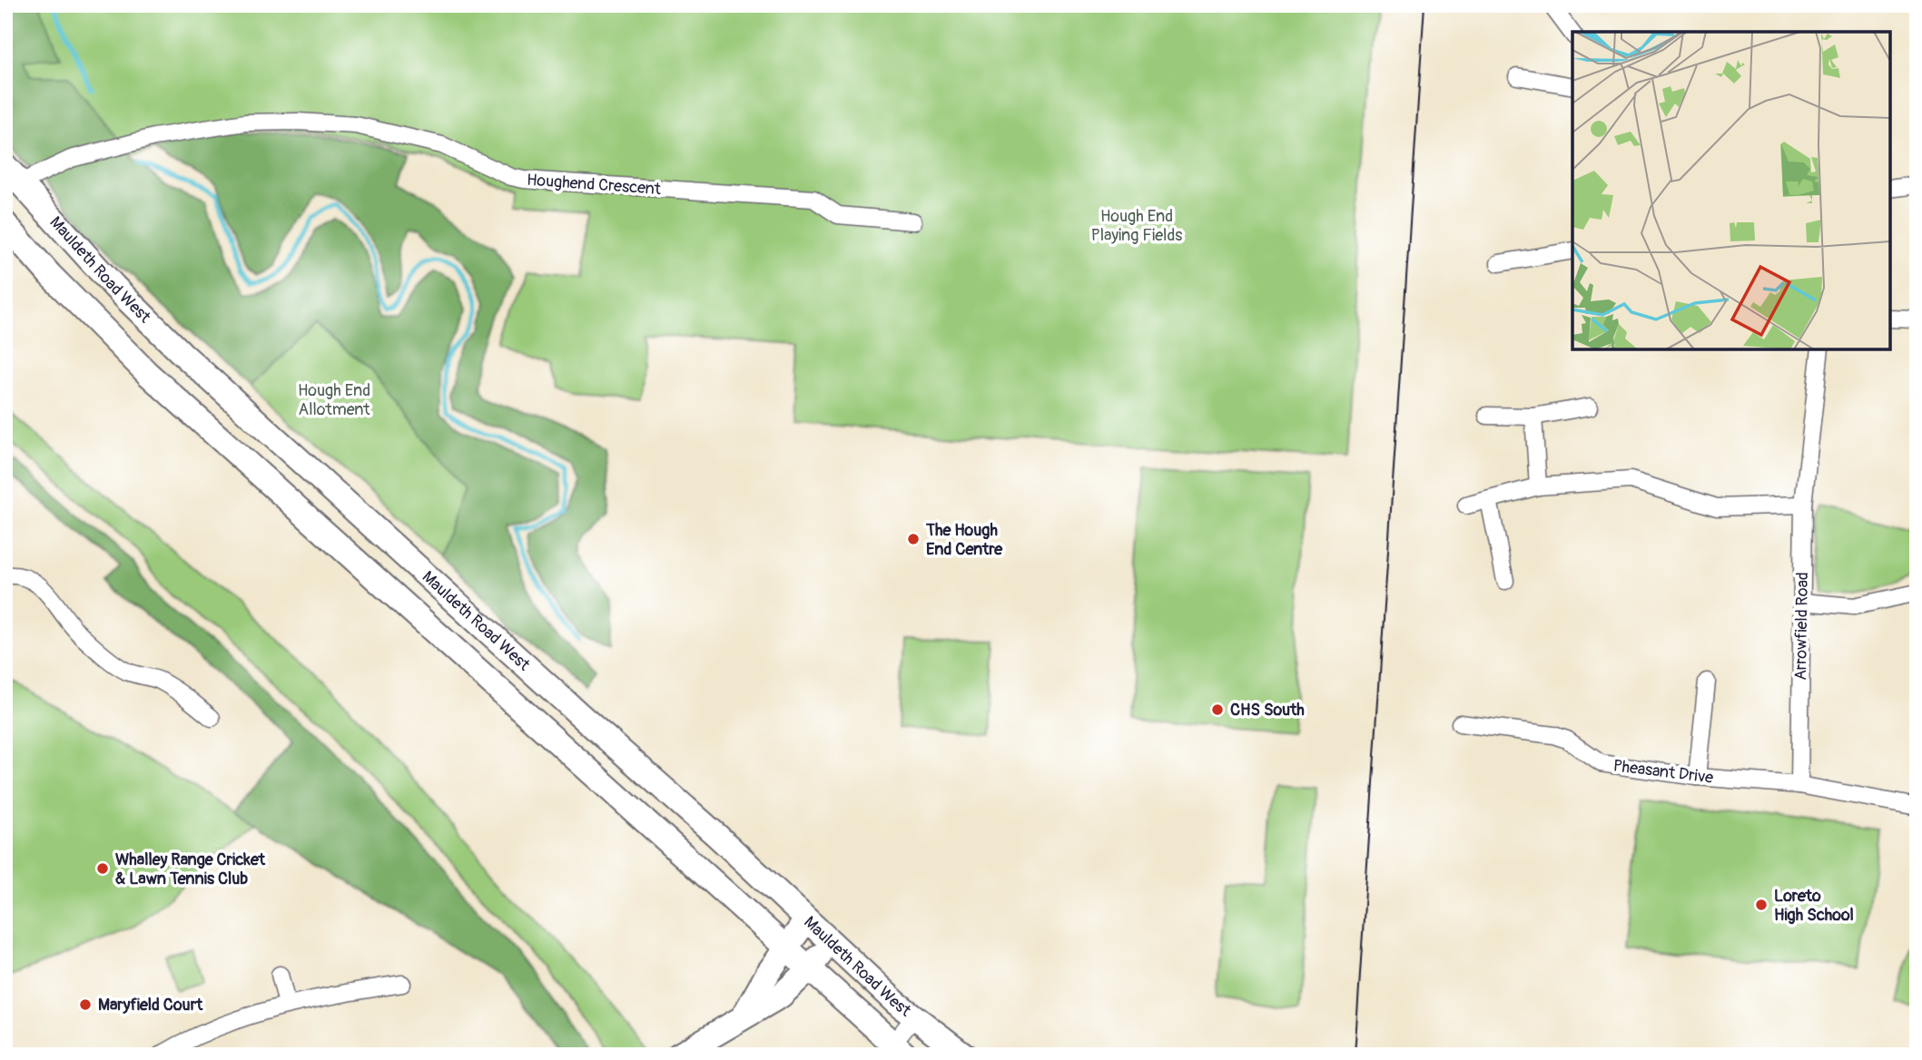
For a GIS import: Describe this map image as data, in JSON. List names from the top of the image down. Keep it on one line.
{"streets":{"street":["Houghend Crescent","Mauldeth Road West","Arrowfield Road","Pheasant Drive"]},"crossings":[["Houghend Crescent","Mauldeth Road West"],["Arrowfield Road","Pheasant Drive"]],"parks":["Hough End Playing Fields","Hough End Allotment"],"places":["The Hough End Centre","CHS South","Whalley Range Cricket & Lawn Tennis Club","Loreto High School","Maryfield Court"]}
